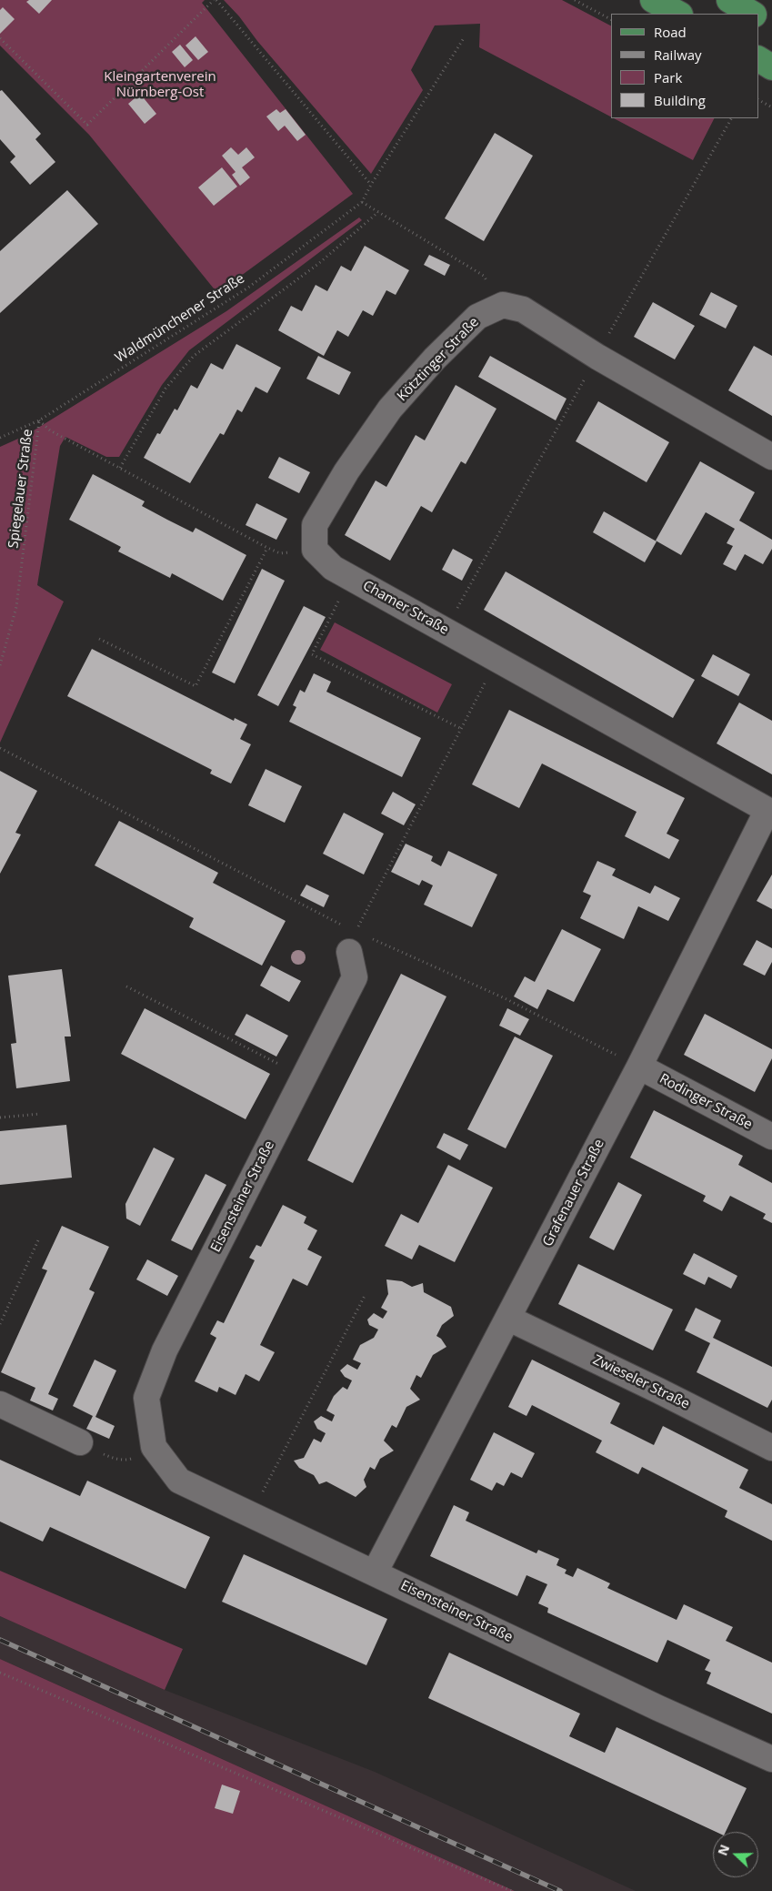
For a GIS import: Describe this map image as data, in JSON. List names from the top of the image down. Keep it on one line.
{"streets":{"street":["Kötztinger Straße","Chamer Straße","Rodinger Straße","Grafenauer Straße","Eisensteiner Straße","Zwieseler Straße"],"path":["Waldmünchener Straße","Spiegelauer Straße"]},"crossings":[["Waldmünchener Straße","Spiegelauer Straße"],["Kötztinger Straße","Chamer Straße"],["Chamer Straße","Grafenauer Straße"],["Rodinger Straße","Grafenauer Straße"],["Grafenauer Straße","Eisensteiner Straße"],["Grafenauer Straße","Zwieseler Straße"]],"parks":["Kleingartenverein Nürnberg-Ost"],"legend":["Road","Railway","Park","Building"],"north":"left"}
